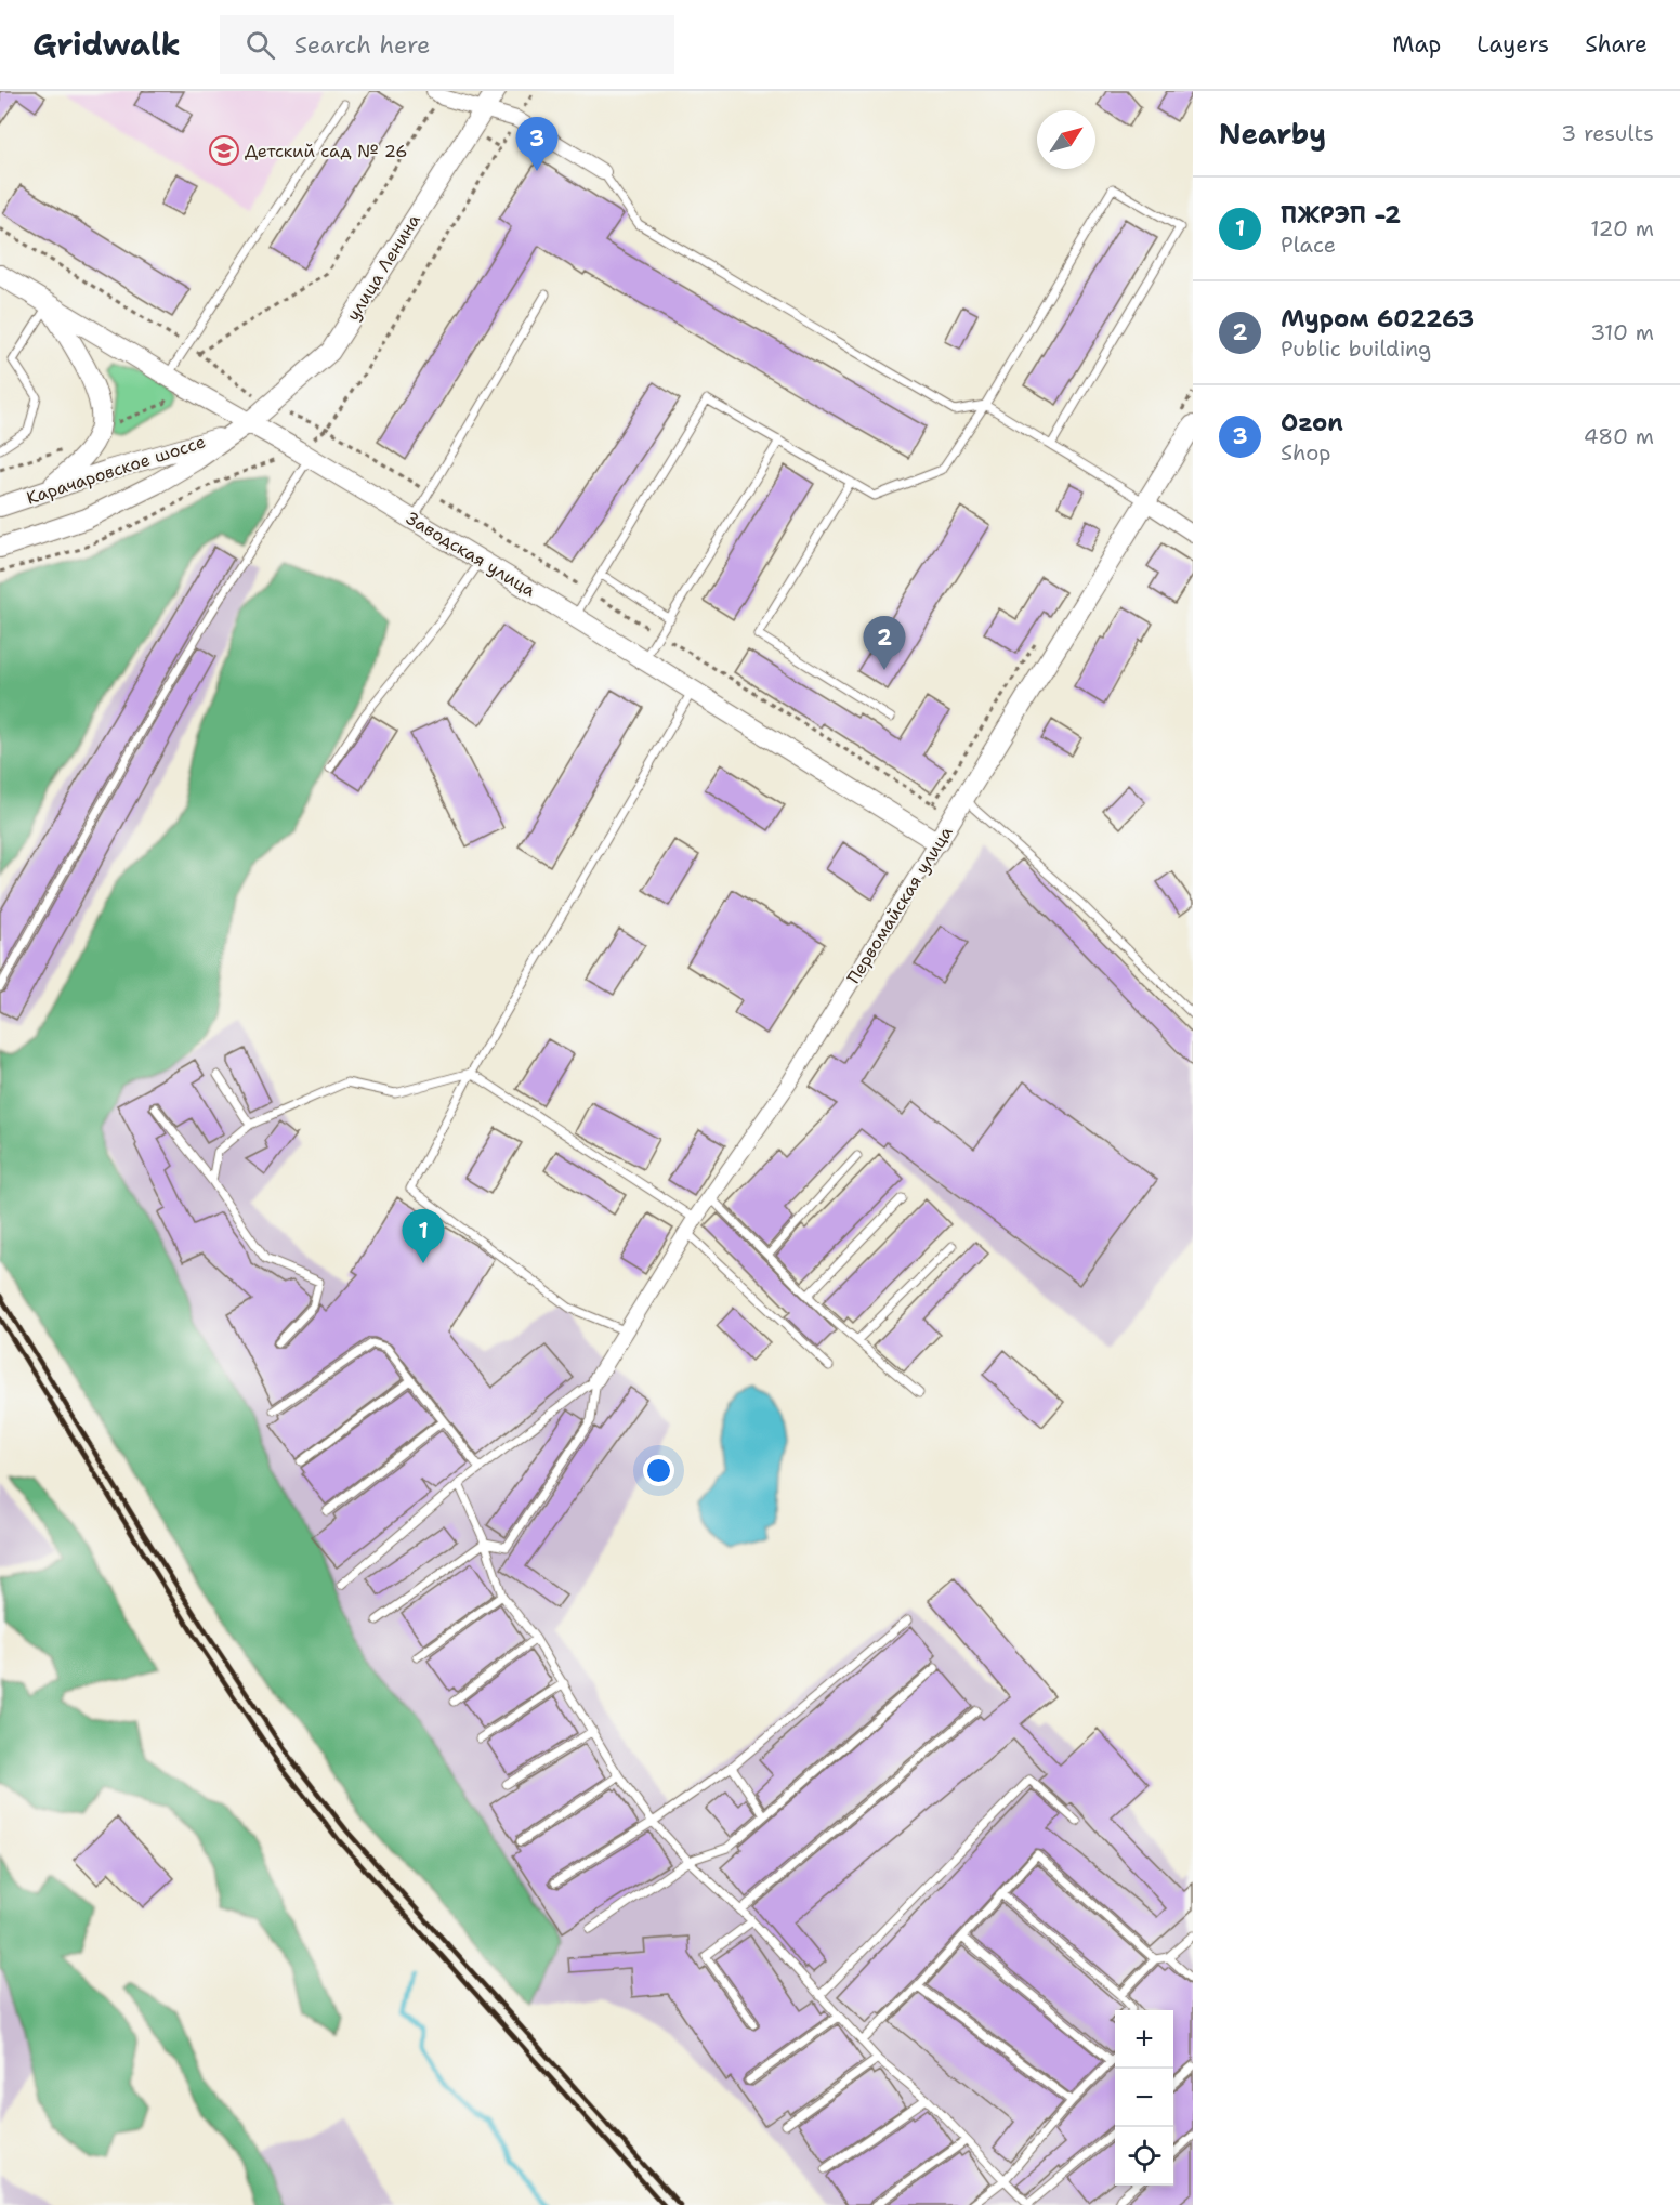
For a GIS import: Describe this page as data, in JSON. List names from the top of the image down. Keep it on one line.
{"streets":{"street":["улица Ленина","Карачаровское шоссе","Заводская улица","Первомайская улица"]},"crossings":[["улица Ленина","Карачаровское шоссе"],["улица Ленина","Заводская улица"],["Карачаровское шоссе","Заводская улица"],["Заводская улица","Первомайская улица"]],"places":{"school or university":["Детский сад № 26"]},"north":"top right","page":{"header":"Gridwalk","search":"Search here","nav":["Map","Layers","Share"],"heading":["Nearby","3 results"],"pins":["3","2","1"],"list":[{"mark":"1","name":"ПЖРЭП -2","note":"Place","value":"120 m"},{"mark":"2","name":"Муром 602263","note":"Public building","value":"310 m"},{"mark":"3","name":"Ozon","note":"Shop","value":"480 m"}],"map_buttons":["+","−"]}}
